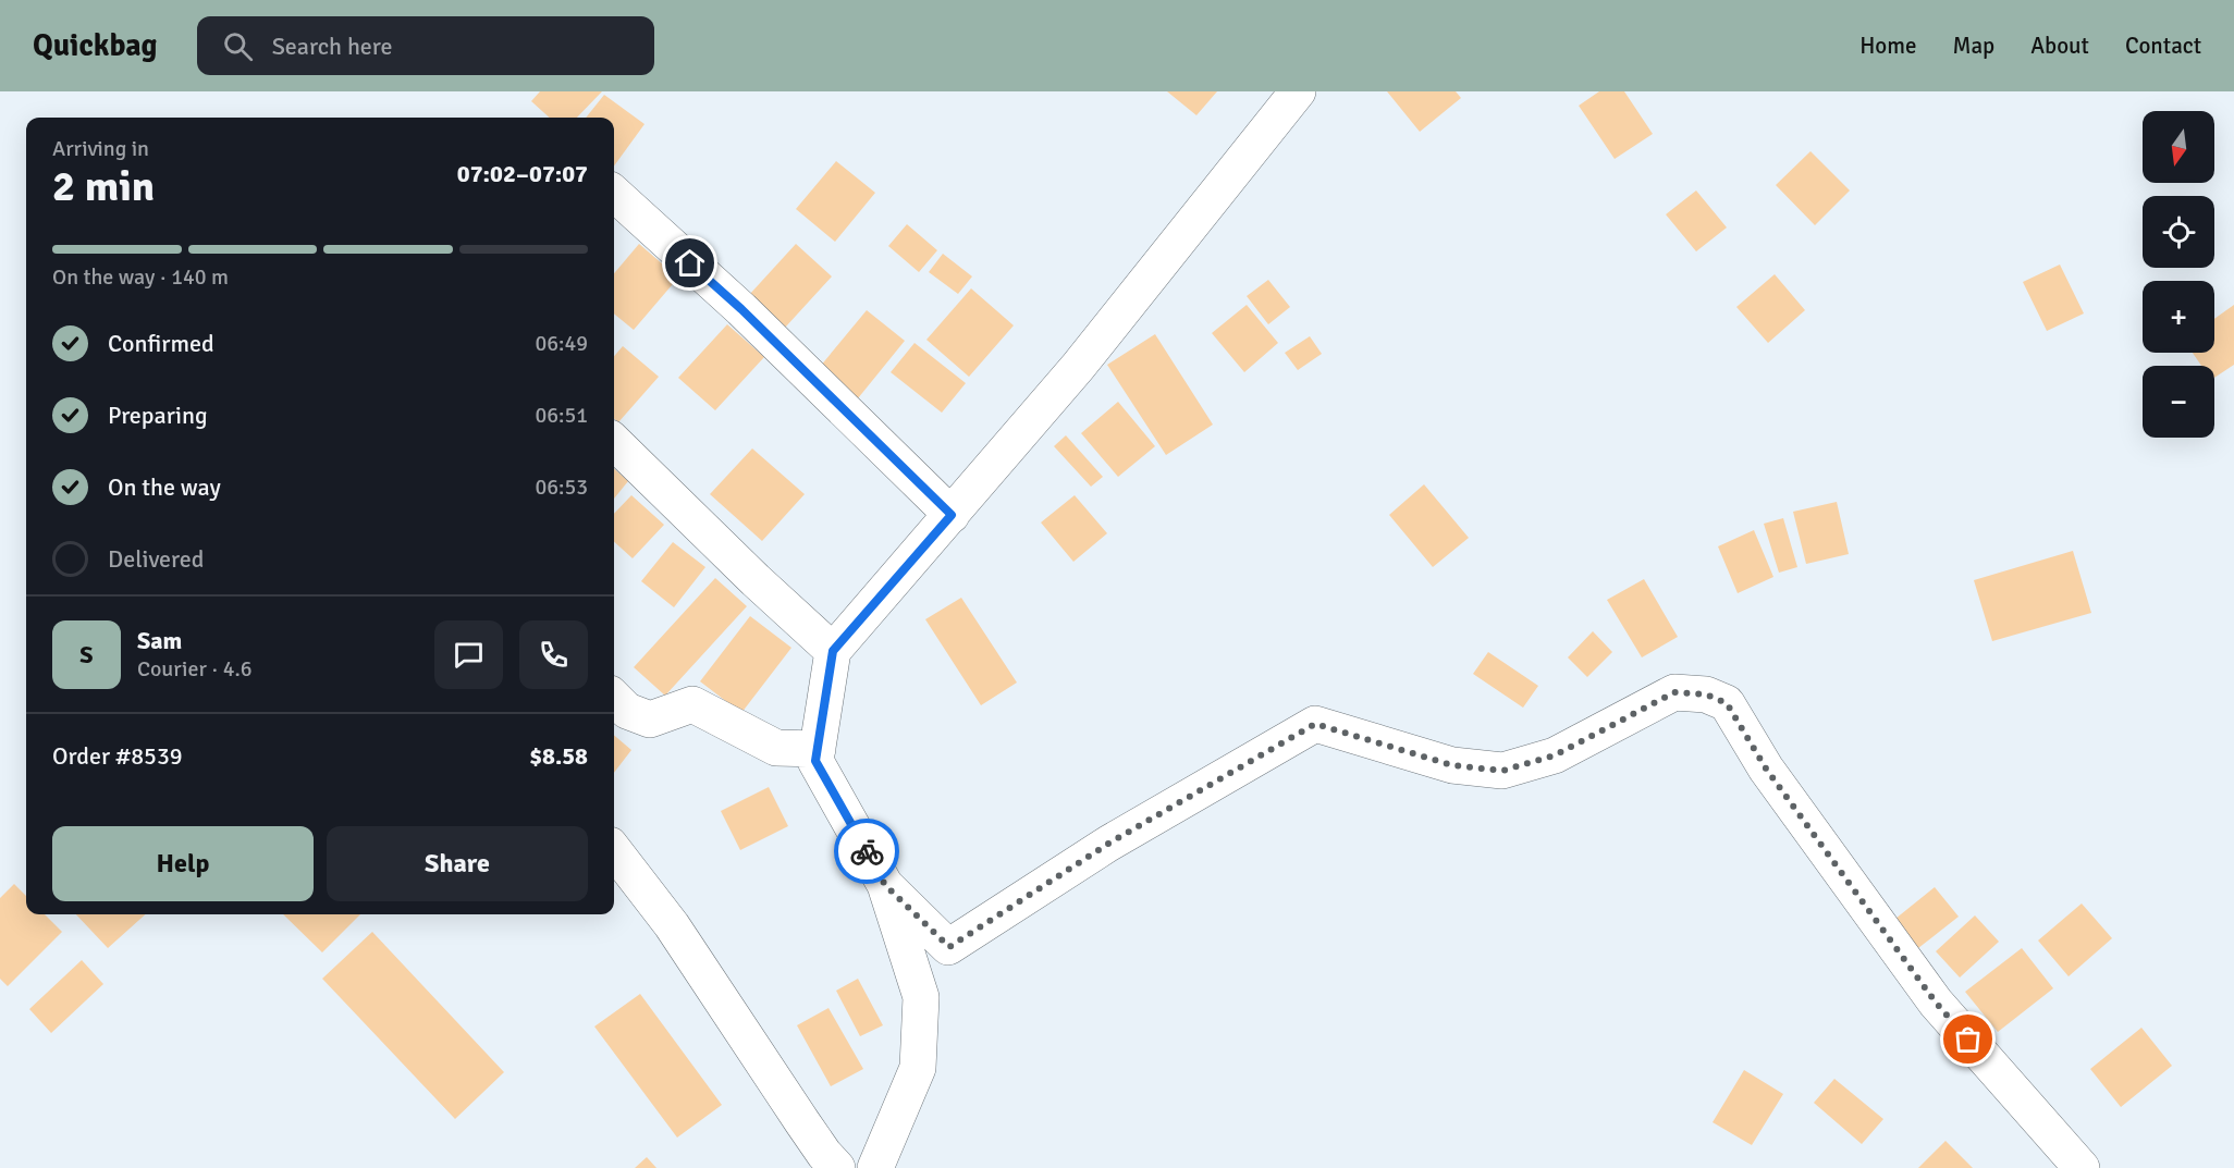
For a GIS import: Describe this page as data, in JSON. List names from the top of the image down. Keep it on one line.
{"north":"bottom","page":{"header":"Quickbag","search":"Search here","nav":["Home","Map","About","Contact"],"map_buttons":["+","−"],"heading":["2 min","Arriving in","07:02–07:07"],"panel":["Sam","Courier · 4.6","Order #8539","$8.58"],"bar":"On the way · 140 m","list":[["Confirmed","06:49"],["Preparing","06:51"],["On the way","06:53"],"Delivered"],"round":"S","buttons":["Help","Share"]}}
